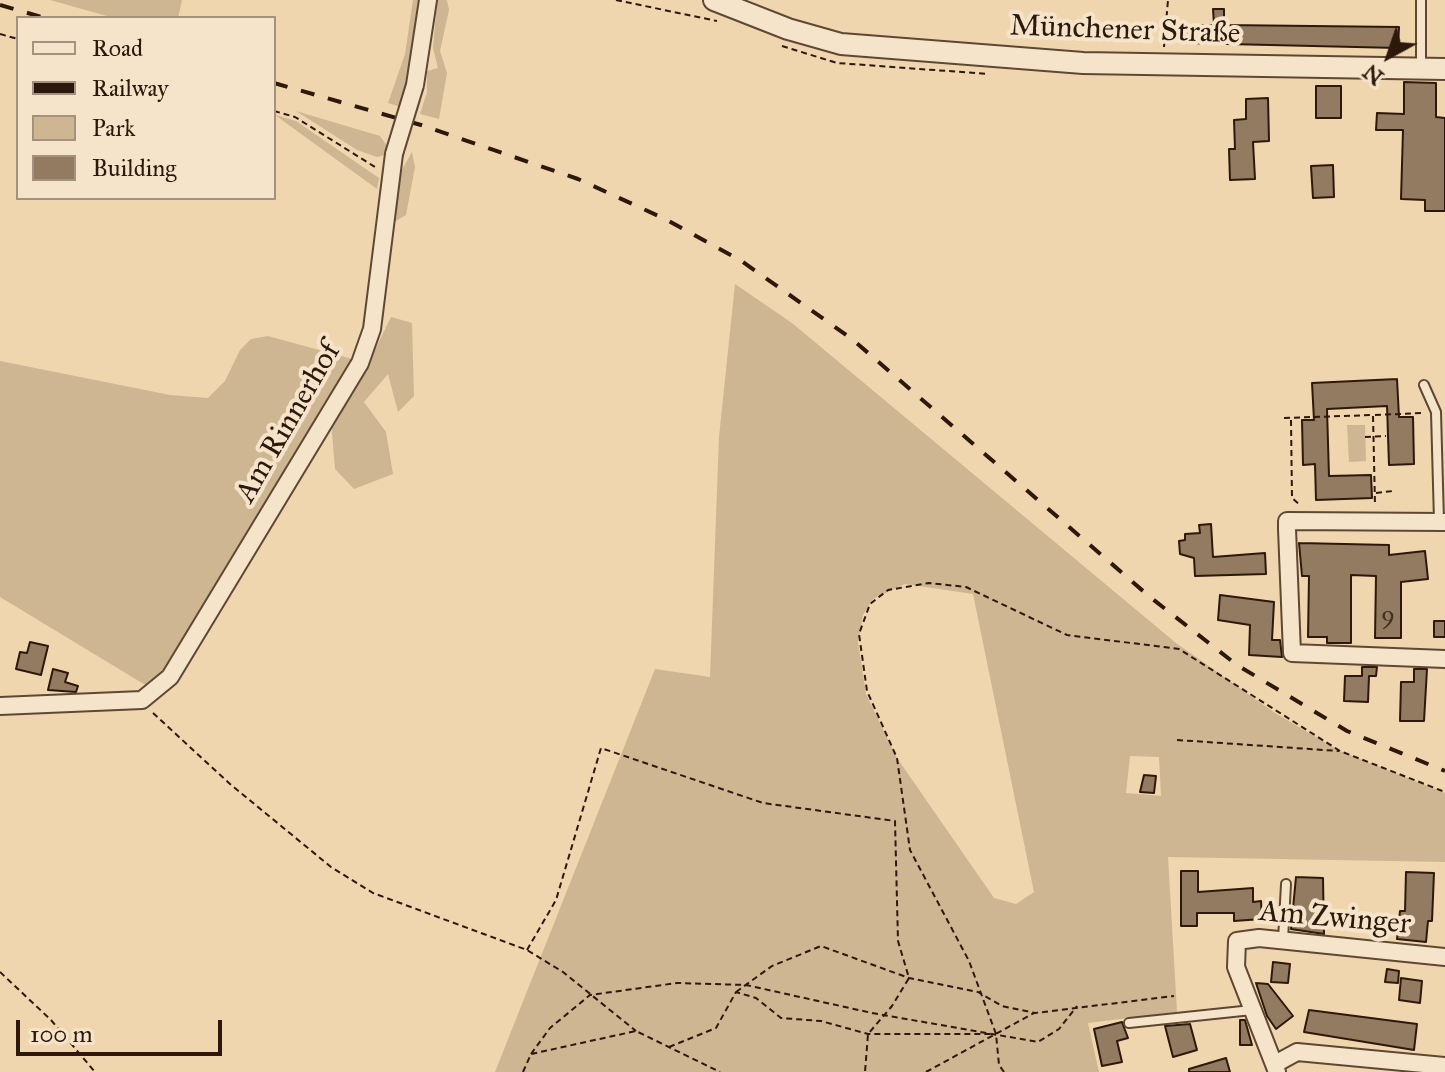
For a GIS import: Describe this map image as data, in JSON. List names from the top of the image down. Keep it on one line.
{"streets":{"street":["Münchener Straße","Am Rinnerhof","Am Zwinger"]},"house_numbers":["9"],"legend":["Road","Railway","Park","Building"],"scale_bar":"100 m","north":"bottom left"}
